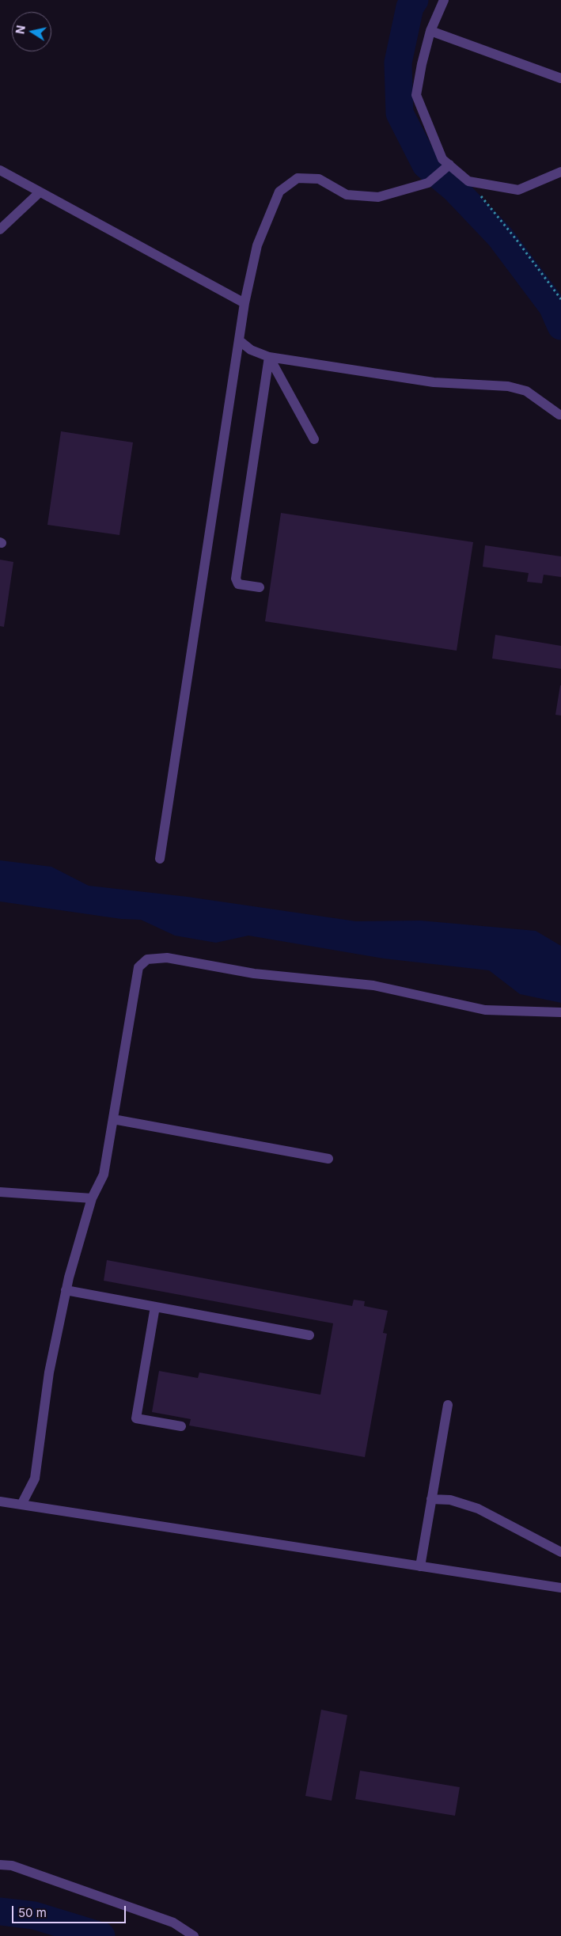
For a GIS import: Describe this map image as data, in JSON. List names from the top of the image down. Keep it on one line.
{"scale_bar":"50 m","north":"left"}
